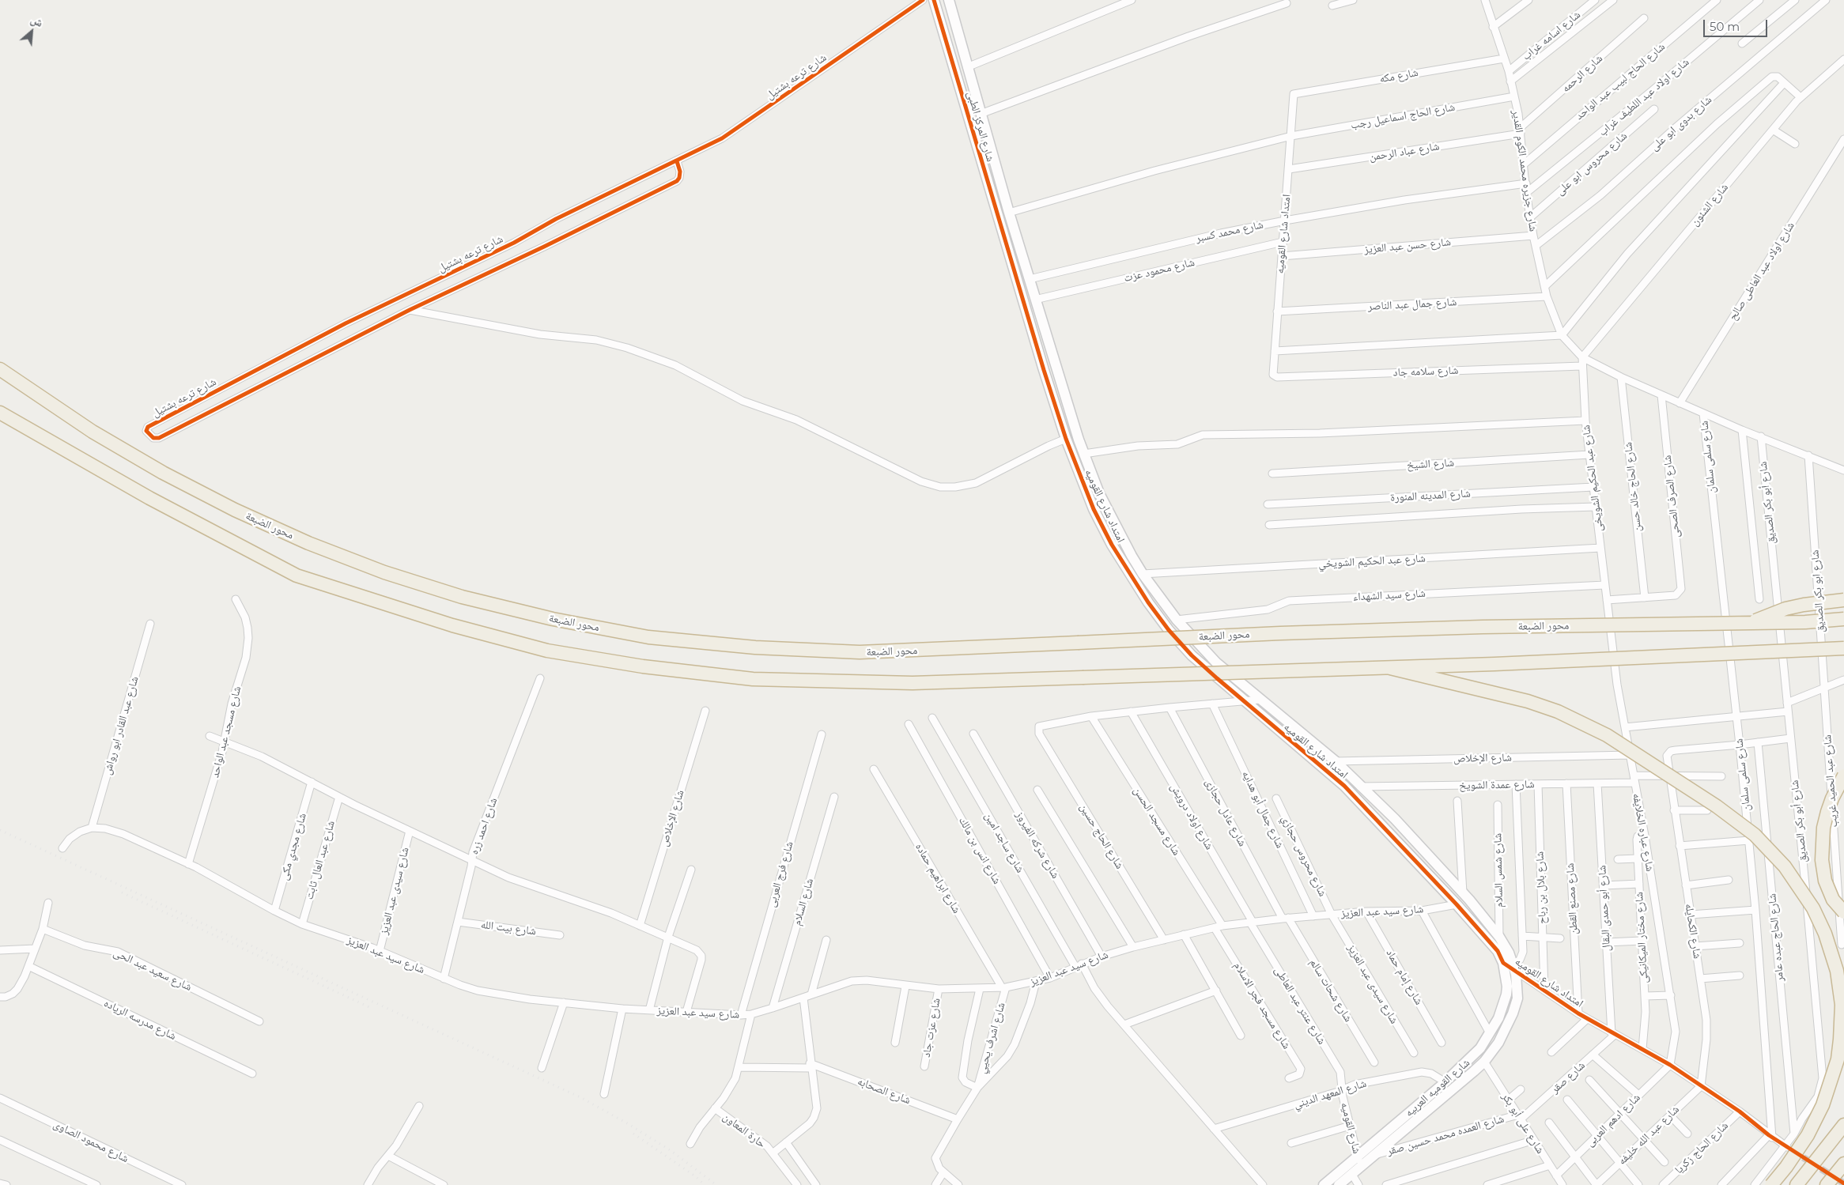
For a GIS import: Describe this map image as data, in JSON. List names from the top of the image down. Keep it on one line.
{"streets":{"highway":["محور الضبعة"],"street":["شارع اسامه غراب","شارع الرحمه","شارع مكه","شارع ترعه بشتيل","شارع الحاج لبيب عبد الواحد","شارع اولاد عبد اللطيف غراب","شارع الحاج اسماعيل رجب","شارع بدوى ابو على","شارع المركز الطبى","شارع عباد الرحمن","شارع محروس ابو على","شارع جزيره محمد الكوم القدير","شارع الشئون","شارع محمد كسبر","امتداد شارع القوميه","شارع حسن عبد العزيز","شارع محمود عزت","شارع اولاد عبد العاطى صالح","شارع جمال عبد الناصر","شارع سلامه جاد","شارع سلمى سلمان","شارع الشيخ","شارع عبد الحكيم الشويخى","شارع الحاج خالد حسن","شارع المدينه المنورة","شارع الصرف الصحى","شارع أبو بكر الصديق","شارع عبد الحكيم الشويخي","شارع ابو بكر الصديق","شارع سيد الشهداء","شارع عبد القادر ابو رواش","شارع مسجد عبد الواحد","شارع الإخلاص","شارع عبد الحميد غريب","شارع عمدة الشويخ","شارع جمال أبو هدايه","شارع عادل حجازى","شارع اولاد درويش","شارع مسجد الحسن","شارع احمد زره","شارع عباره الخلايفه","شارع الحاج حسين","شارع ساجد امين","شارع شركه الفيروز","شارع مجدي مكى","شارع انس بن مالك","شارع محروس حجازي","شارع عبد العال ثابت","شارع شمس السلام","شارع فرج العربى","شارع ابراهيم حماده","شارع بلال بن رباح","شارع سيدى عبد العزيز","شارع مصنع القطن","شارع السلام","شارع أبو حمدى البقال","شارع سيد عبد العزيز","شارع بيت الله","شارع الكحايله","شارع مختار الميكانيكى","شارع الحاج عبده عامر","شارع سعيد عبد الحى","شارع إمام حماد","شارع شحات سالم","شارع مسجد فجر الاسلام","شارع عنتر عبد العاطى","شارع مدرسه الرياده","شارع عزت جاد","شارع اشرف يحيي","شارع صقر","شارع القوميه العربيه","شارع الصحابه","شارع المعهد الديني","شارع ادهم العربى","شارع على أبو بكر","شارع القوميه","حارة المعاون","شارع العمده محمد حسين صقر","شارع عبد الله خليفه","شارع محمود الصاوى","شارع الحاج زكريا"]},"crossings":[["شارع اسامه غراب","شارع جزيره محمد الكوم القدير"],["شارع الرحمه","شارع عباد الرحمن"],["شارع الرحمه","شارع جزيره محمد الكوم القدير"],["شارع مكه","شارع جزيره محمد الكوم القدير"],["شارع مكه","امتداد شارع القوميه"],["شارع الحاج لبيب عبد الواحد","شارع جزيره محمد الكوم القدير"],["شارع اولاد عبد اللطيف غراب","شارع جزيره محمد الكوم القدير"],["شارع الحاج اسماعيل رجب","شارع المركز الطبى"],["شارع الحاج اسماعيل رجب","شارع جزيره محمد الكوم القدير"],["شارع الحاج اسماعيل رجب","امتداد شارع القوميه"],["شارع بدوى ابو على","شارع جزيره محمد الكوم القدير"],["شارع المركز الطبى","شارع محمد كسبر"],["شارع المركز الطبى","امتداد شارع القوميه"],["شارع عباد الرحمن","شارع جزيره محمد الكوم القدير"],["شارع عباد الرحمن","امتداد شارع القوميه"],["شارع محروس ابو على","شارع جزيره محمد الكوم القدير"],["شارع جزيره محمد الكوم القدير","شارع الشئون"],["شارع جزيره محمد الكوم القدير","شارع محمد كسبر"],["شارع جزيره محمد الكوم القدير","شارع حسن عبد العزيز"],["شارع جزيره محمد الكوم القدير","شارع اولاد عبد العاطى صالح"],["شارع جزيره محمد الكوم القدير","شارع جمال عبد الناصر"],["شارع جزيره محمد الكوم القدير","شارع سلمى سلمان"],["شارع جزيره محمد الكوم القدير","شارع عبد الحكيم الشويخى"],["شارع جزيره محمد الكوم القدير","شارع الحاج خالد حسن"],["شارع جزيره محمد الكوم القدير","شارع الصرف الصحى"],["شارع جزيره محمد الكوم القدير","شارع أبو بكر الصديق"],["شارع جزيره محمد الكوم القدير","شارع ابو بكر الصديق"],["شارع الشئون","شارع عبد الحكيم الشويخى"],["شارع محمد كسبر","امتداد شارع القوميه"],["امتداد شارع القوميه","شارع حسن عبد العزيز"],["امتداد شارع القوميه","شارع محمود عزت"],["امتداد شارع القوميه","شارع جمال عبد الناصر"],["امتداد شارع القوميه","شارع سلامه جاد"],["امتداد شارع القوميه","شارع سلمى سلمان"],["امتداد شارع القوميه","شارع أبو بكر الصديق"],["امتداد شارع القوميه","شارع عبد الحكيم الشويخي"],["امتداد شارع القوميه","شارع سيد الشهداء"],["امتداد شارع القوميه","شارع الإخلاص"],["امتداد شارع القوميه","شارع عمدة الشويخ"],["امتداد شارع القوميه","شارع عباره الخلايفه"],["امتداد شارع القوميه","شارع شمس السلام"],["امتداد شارع القوميه","شارع بلال بن رباح"],["امتداد شارع القوميه","شارع مصنع القطن"],["امتداد شارع القوميه","شارع أبو حمدى البقال"],["امتداد شارع القوميه","شارع سيد عبد العزيز"],["امتداد شارع القوميه","شارع الكحايله"],["امتداد شارع القوميه","شارع صقر"],["امتداد شارع القوميه","شارع القوميه العربيه"],["امتداد شارع القوميه","شارع ادهم العربى"],["امتداد شارع القوميه","شارع عبد الله خليفه"],["امتداد شارع القوميه","شارع الحاج زكريا"],["شارع سلامه جاد","شارع عبد الحكيم الشويخى"],["شارع سلمى سلمان","شارع الكحايله"],["شارع الشيخ","شارع عبد الحكيم الشويخى"],["شارع عبد الحكيم الشويخى","شارع المدينه المنورة"],["شارع عبد الحكيم الشويخى","شارع عبد الحكيم الشويخي"],["شارع عبد الحكيم الشويخى","شارع سيد الشهداء"],["شارع عبد الحكيم الشويخى","شارع عباره الخلايفه"],["شارع الحاج خالد حسن","شارع الصرف الصحى"],["شارع أبو بكر الصديق","شارع الكحايله"],["شارع أبو بكر الصديق","شارع الحاج عبده عامر"],["شارع ابو بكر الصديق","شارع عبد الحميد غريب"],["شارع عبد القادر ابو رواش","شارع سيد عبد العزيز"],["شارع مسجد عبد الواحد","شارع سيد عبد العزيز"],["شارع الإخلاص","شارع عباره الخلايفه"],["شارع عمدة الشويخ","شارع عباره الخلايفه"],["شارع عمدة الشويخ","شارع بلال بن رباح"],["شارع عمدة الشويخ","شارع مصنع القطن"],["شارع عمدة الشويخ","شارع أبو حمدى البقال"],["شارع عمدة الشويخ","شارع الكحايله"],["شارع جمال أبو هدايه","شارع سيد عبد العزيز"],["شارع عادل حجازى","شارع سيد عبد العزيز"],["شارع عادل حجازى","شارع شحات سالم"],["شارع اولاد درويش","شارع سيد عبد العزيز"],["شارع اولاد درويش","شارع عنتر عبد العاطى"],["شارع مسجد الحسن","شارع الحاج حسين"],["شارع مسجد الحسن","شارع سيد عبد العزيز"],["شارع احمد زره","شارع سيد عبد العزيز"],["شارع احمد زره","شارع بيت الله"],["شارع عباره الخلايفه","شارع مختار الميكانيكى"],["شارع عباره الخلايفه","شارع ادهم العربى"],["شارع الحاج حسين","شارع سيد عبد العزيز"],["شارع ساجد امين","شارع سيد عبد العزيز"],["شارع شركه الفيروز","شارع سيد عبد العزيز"],["شارع مجدي مكى","شارع سيد عبد العزيز"],["شارع انس بن مالك","شارع سيد عبد العزيز"],["شارع محروس حجازي","شارع سيدى عبد العزيز"],["شارع محروس حجازي","شارع سيد عبد العزيز"],["شارع عبد العال ثابت","شارع سيد عبد العزيز"],["شارع فرج العربى","شارع سيد عبد العزيز"],["شارع ابراهيم حماده","شارع سيد عبد العزيز"],["شارع ابراهيم حماده","شارع اشرف يحيي"],["شارع سيدى عبد العزيز","شارع سيد عبد العزيز"],["شارع السلام","شارع سيد عبد العزيز"],["شارع أبو حمدى البقال","شارع صقر"],["شارع سيد عبد العزيز","شارع إمام حماد"],["شارع سيد عبد العزيز","شارع شحات سالم"],["شارع سيد عبد العزيز","شارع مسجد فجر الاسلام"],["شارع سيد عبد العزيز","شارع عنتر عبد العاطى"],["شارع سيد عبد العزيز","شارع عزت جاد"],["شارع سيد عبد العزيز","شارع اشرف يحيي"],["شارع الكحايله","شارع الحاج عبده عامر"],["شارع الكحايله","شارع عبد الله خليفه"],["شارع عنتر عبد العاطى","شارع المعهد الديني"],["شارع عنتر عبد العاطى","شارع القوميه"],["شارع صقر","شارع على أبو بكر"],["شارع صقر","شارع العمده محمد حسين صقر"],["شارع القوميه العربيه","شارع المعهد الديني"],["شارع القوميه العربيه","شارع على أبو بكر"],["شارع القوميه العربيه","شارع القوميه"],["شارع القوميه العربيه","شارع العمده محمد حسين صقر"],["شارع المعهد الديني","شارع القوميه"],["شارع ادهم العربى","شارع على أبو بكر"],["شارع على أبو بكر","شارع العمده محمد حسين صقر"]],"scale_bar":"50 m","north":"top right"}
